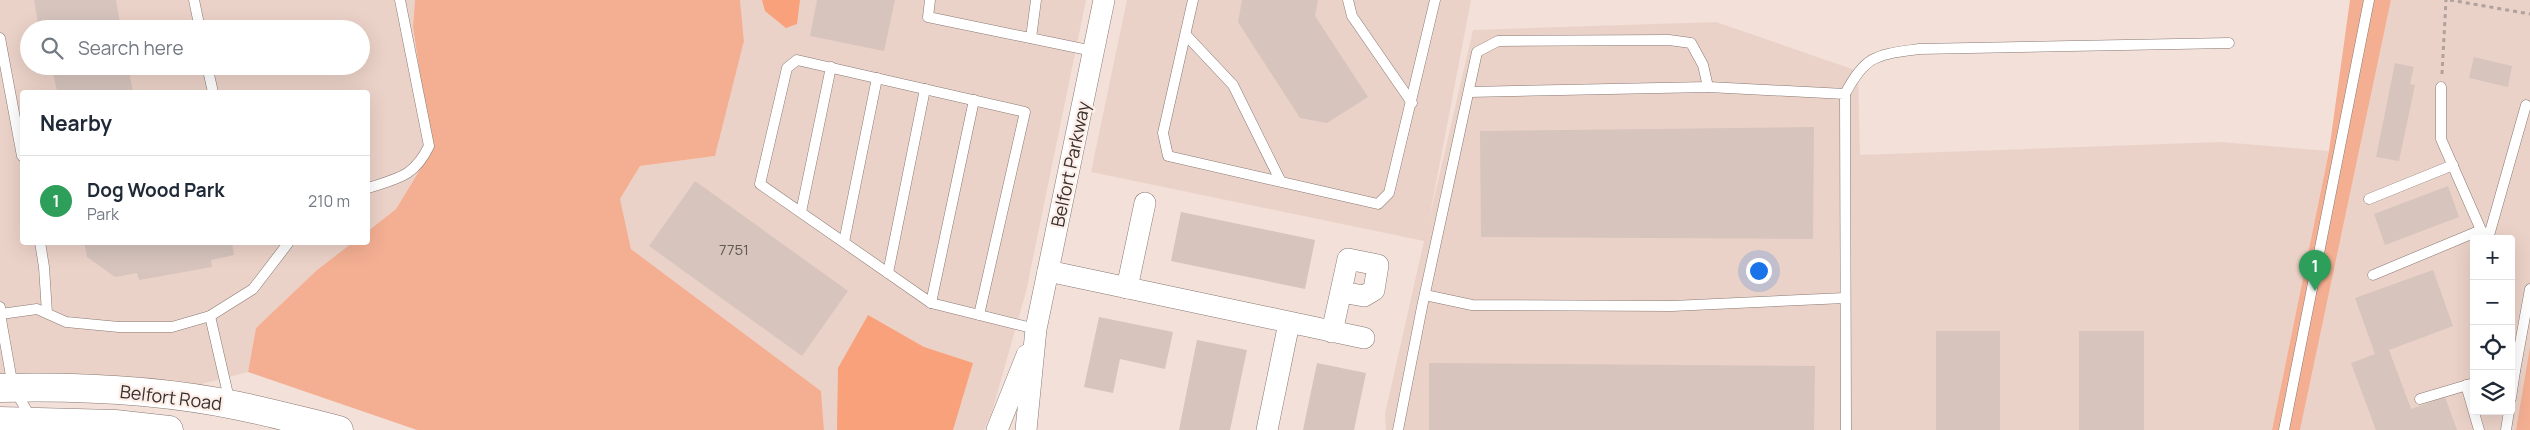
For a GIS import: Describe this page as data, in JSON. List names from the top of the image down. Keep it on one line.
{"streets":{"street":["Belfort Parkway","Belfort Road"]},"house_numbers":["7751"],"page":{"search":"Search here","heading":"Nearby","list":[{"mark":"1","name":"Dog Wood Park","note":"Park","value":"210 m"}],"map_buttons":["+","−"],"pins":"1"}}
